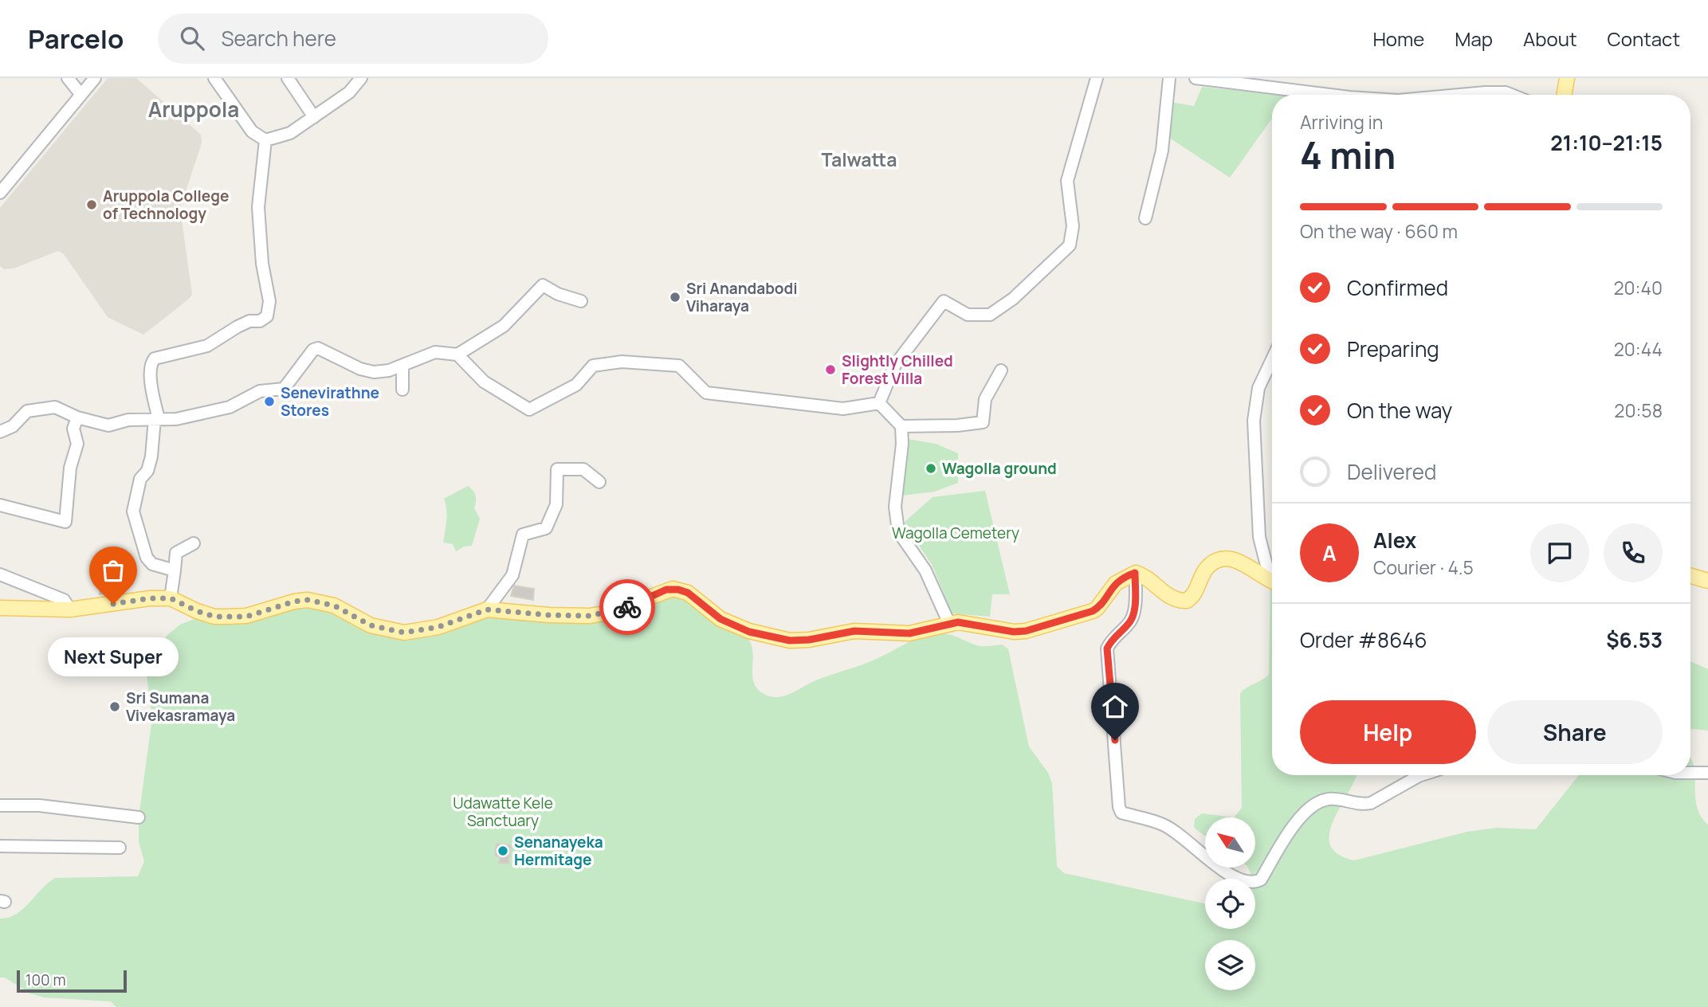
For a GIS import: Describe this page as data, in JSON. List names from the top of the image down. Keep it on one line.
{"districts":["Aruppola","Talwatta"],"parks":["Wagolla Cemetery","Udawatte Kele Sanctuary"],"places":["Aruppola College of Technology","Sri Anandabodi Viharaya","Slightly Chilled Forest Villa","Senevirathne Stores","Wagolla ground","Next Super","Sri Sumana Vivekasramaya","Senanayeka Hermitage"],"scale_bar":"100 m","north":"top left","page":{"header":"Parcelo","search":"Search here","nav":["Home","Map","About","Contact"],"heading":["4 min","Arriving in","21:10–21:15"],"panel":["Alex","Courier · 4.5","Order #8646","$6.53"],"bar":"On the way · 660 m","list":[["Confirmed","20:40"],["Preparing","20:44"],["On the way","20:58"],"Delivered"],"round":"A","bubble":"Next Super","buttons":["Help","Share"],"scale":"100 m"}}
